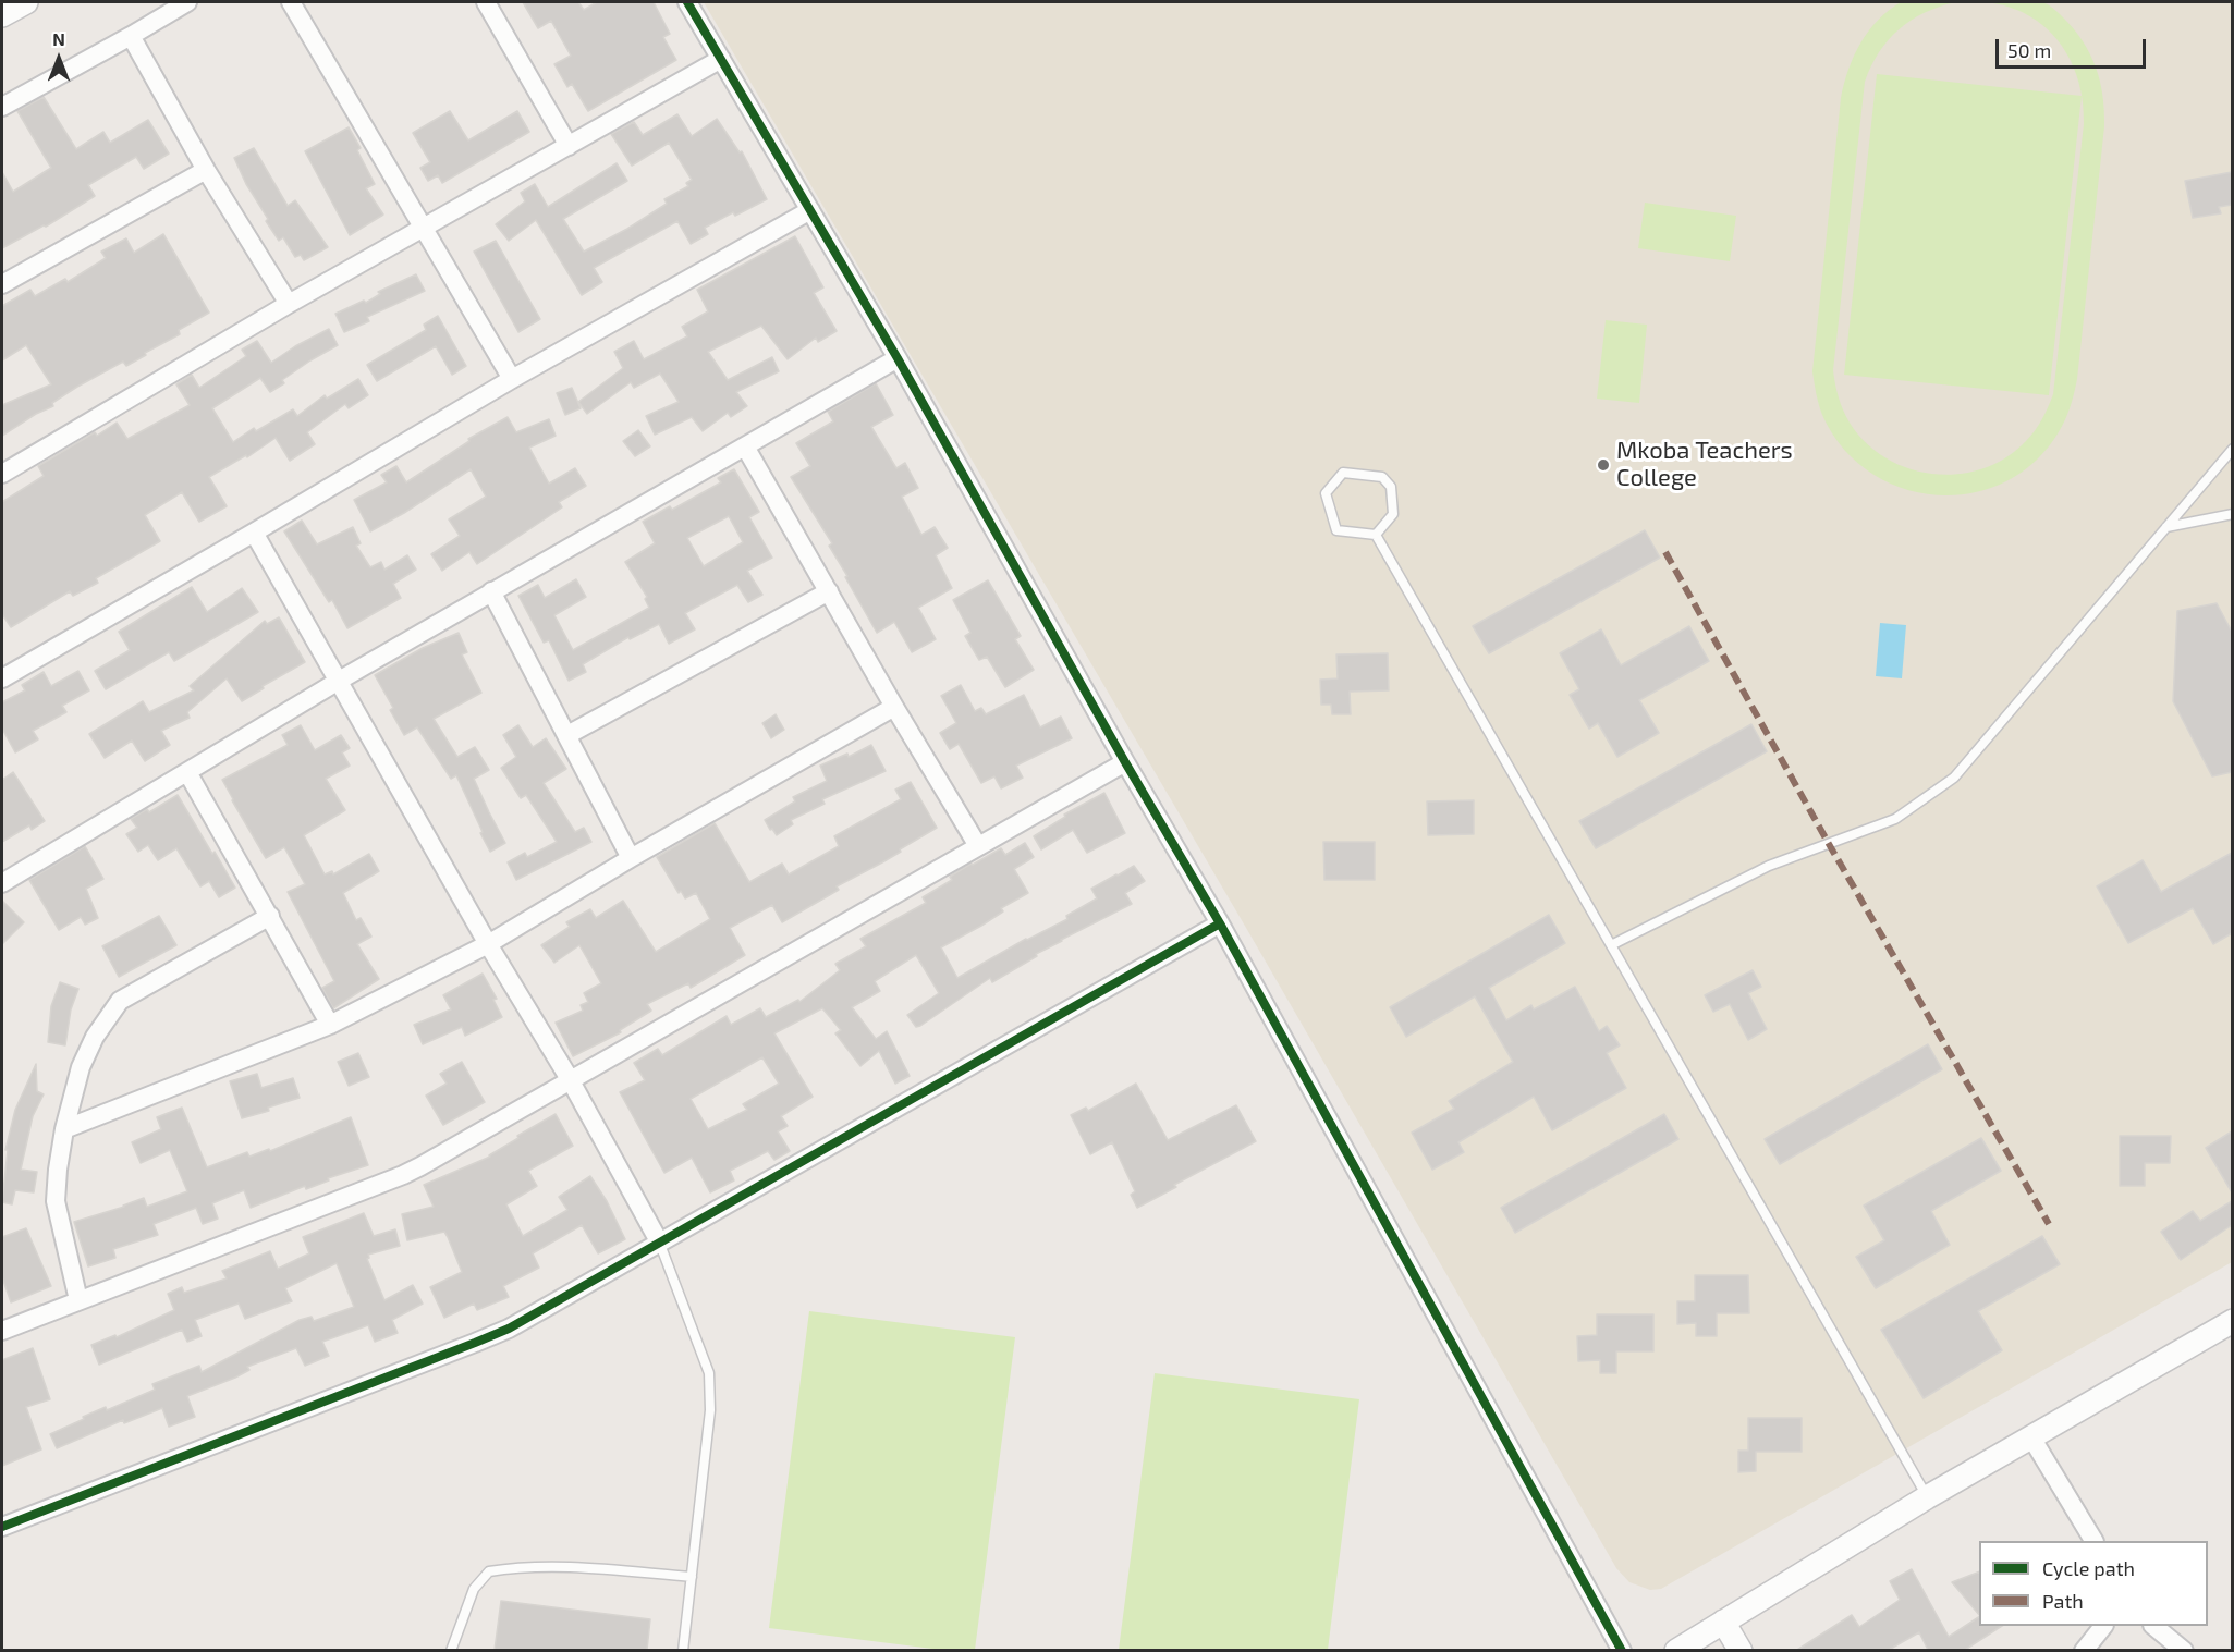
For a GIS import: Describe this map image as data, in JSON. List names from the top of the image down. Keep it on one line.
{"places":["Mkoba Teachers College"],"legend":["Cycle path","Path"],"scale_bar":"50 m","north":"top"}
